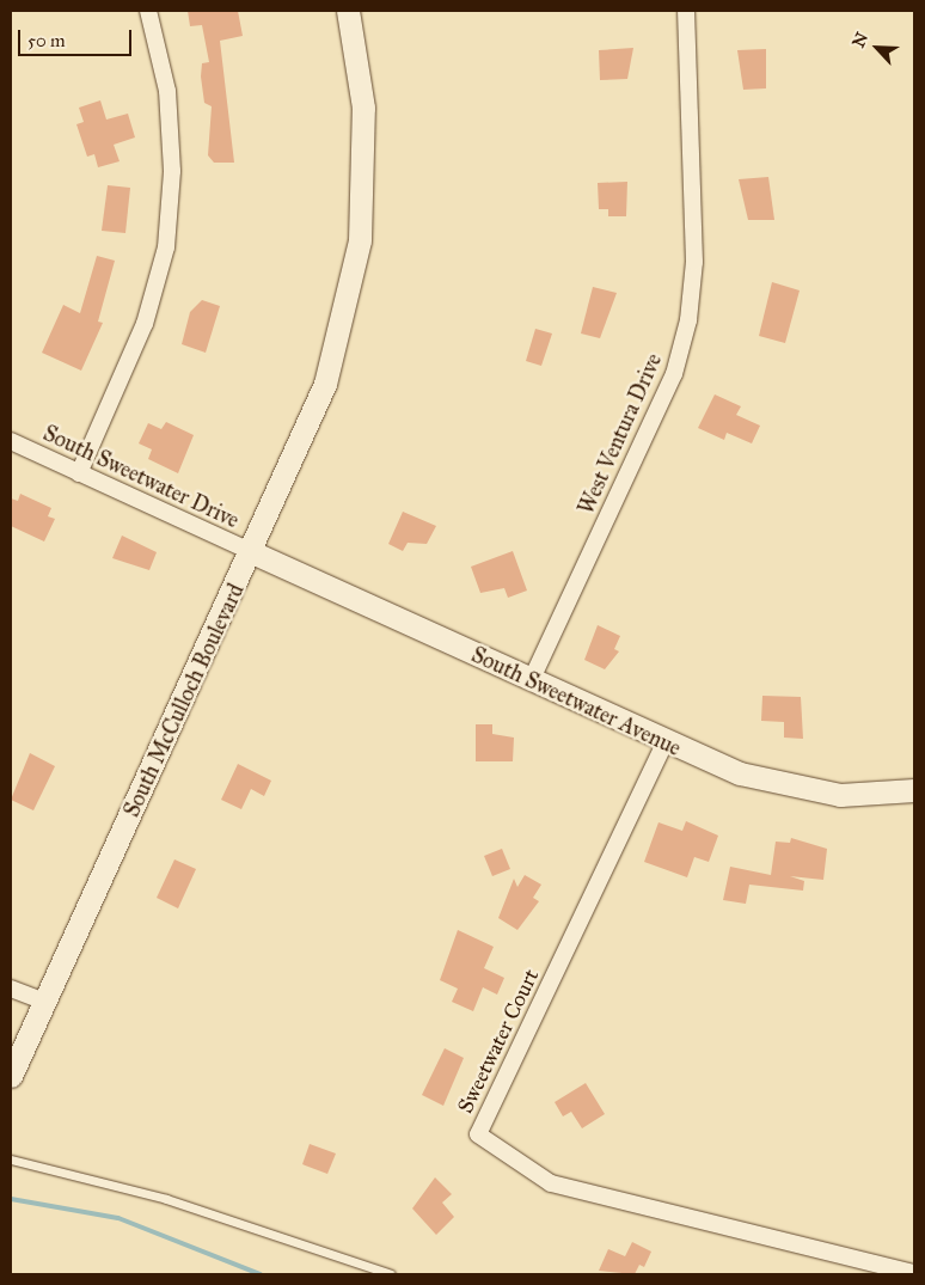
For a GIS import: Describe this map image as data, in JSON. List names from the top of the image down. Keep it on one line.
{"streets":{"main road":["South McCulloch Boulevard","South Sweetwater Avenue"],"street":["West Ventura Drive","South Sweetwater Drive","Sweetwater Court"]},"crossings":[["West Ventura Drive","South Sweetwater Avenue"],["South Sweetwater Drive","South McCulloch Boulevard"],["South Sweetwater Drive","South Sweetwater Avenue"],["South McCulloch Boulevard","South Sweetwater Avenue"],["South Sweetwater Avenue","Sweetwater Court"]],"scale_bar":"50 m","north":"top left"}
